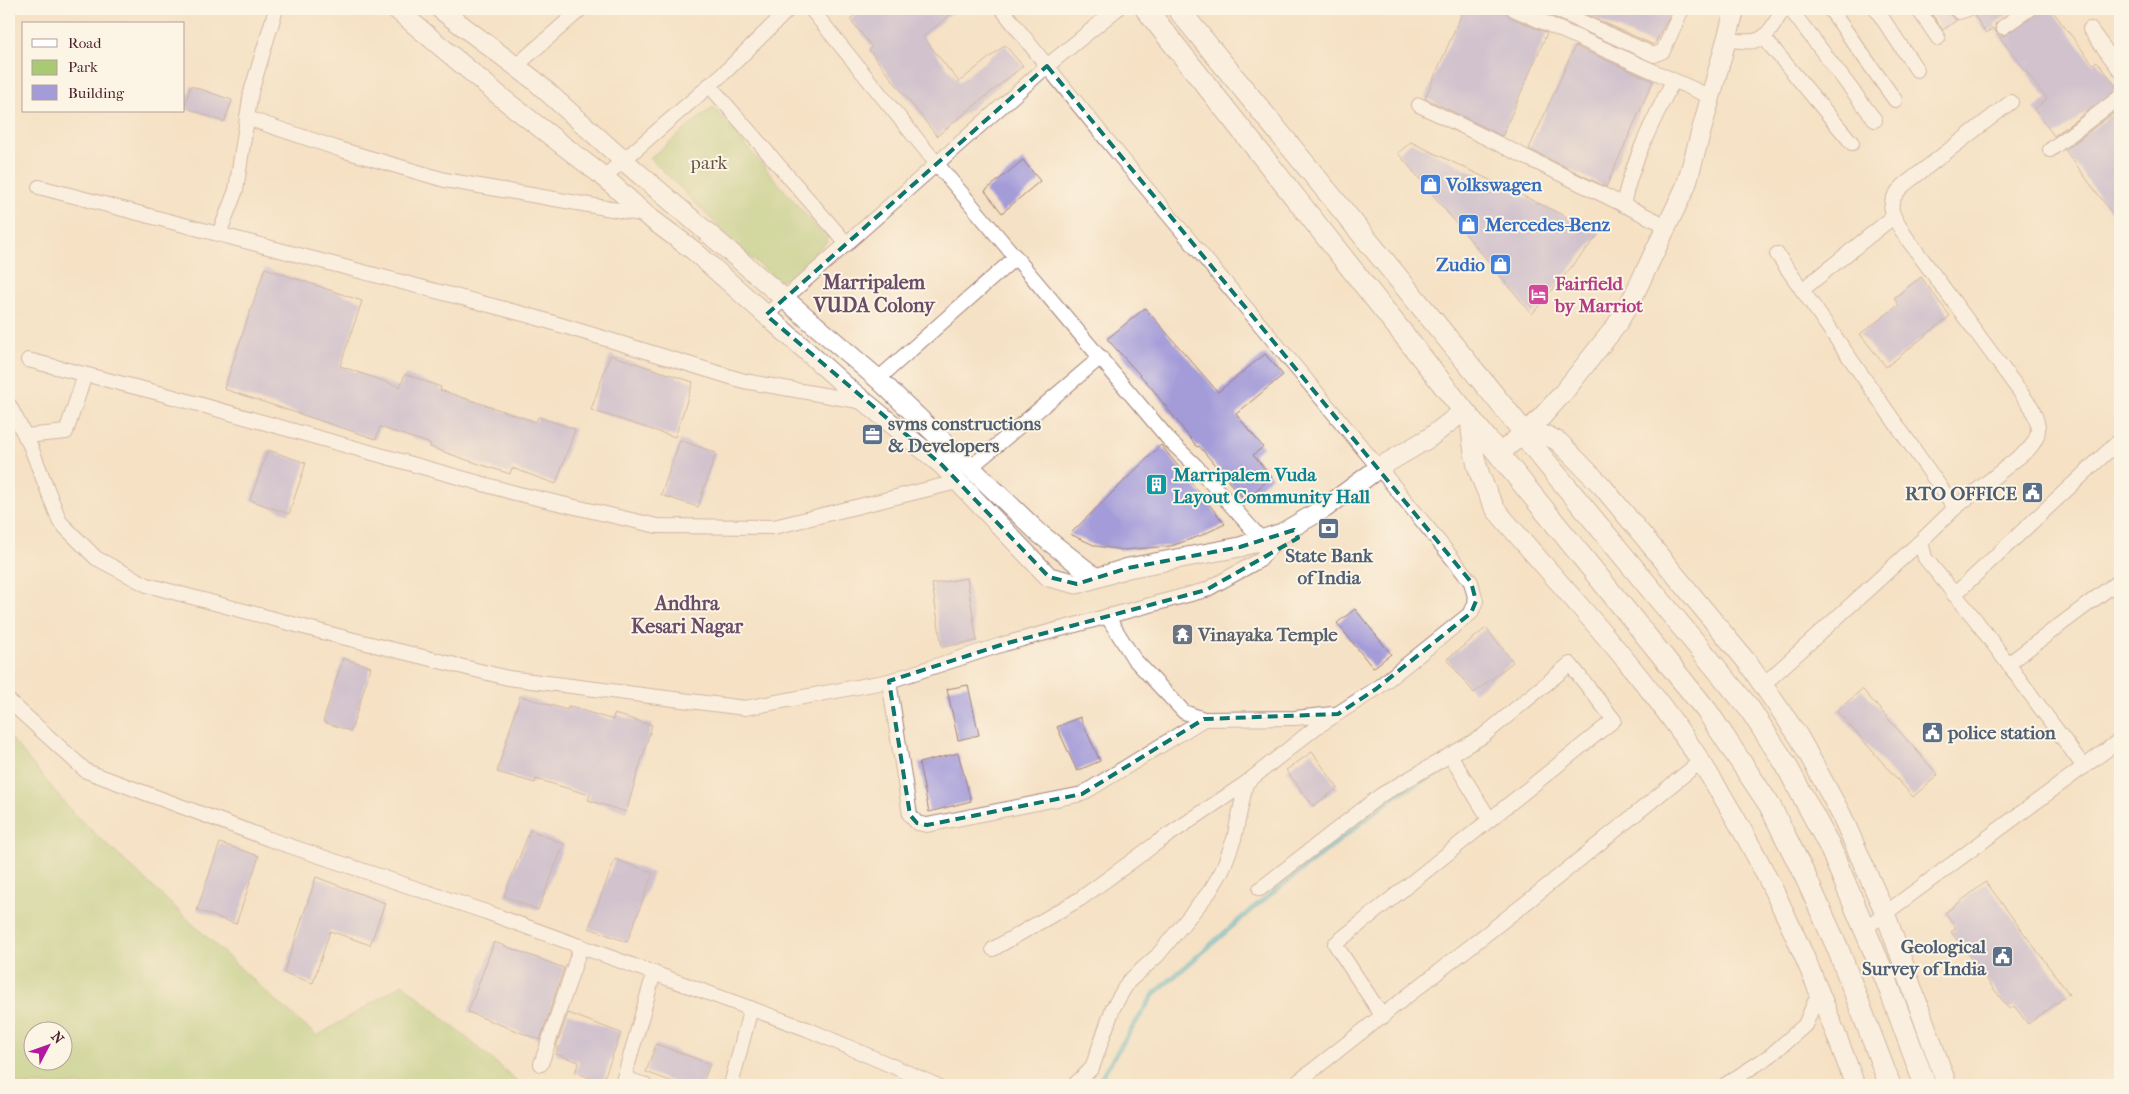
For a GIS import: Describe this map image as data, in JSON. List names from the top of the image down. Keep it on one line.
{"districts":["Marripalem VUDA Colony","Andhra Kesari Nagar"],"parks":["park"],"places":{"shop":["Volkswagen","Mercedes-Benz","Zudio"],"hotel":["Fairfield by Marriot"],"office":["svms constructions & Developers"],"building":["Marripalem Vuda Layout Community Hall"],"public building":["RTO OFFICE","police station","Geological Survey of India"],"bank":["State Bank of India"],"temple":["Vinayaka Temple"]},"legend":["Road","Park","Building"],"north":"top right"}
